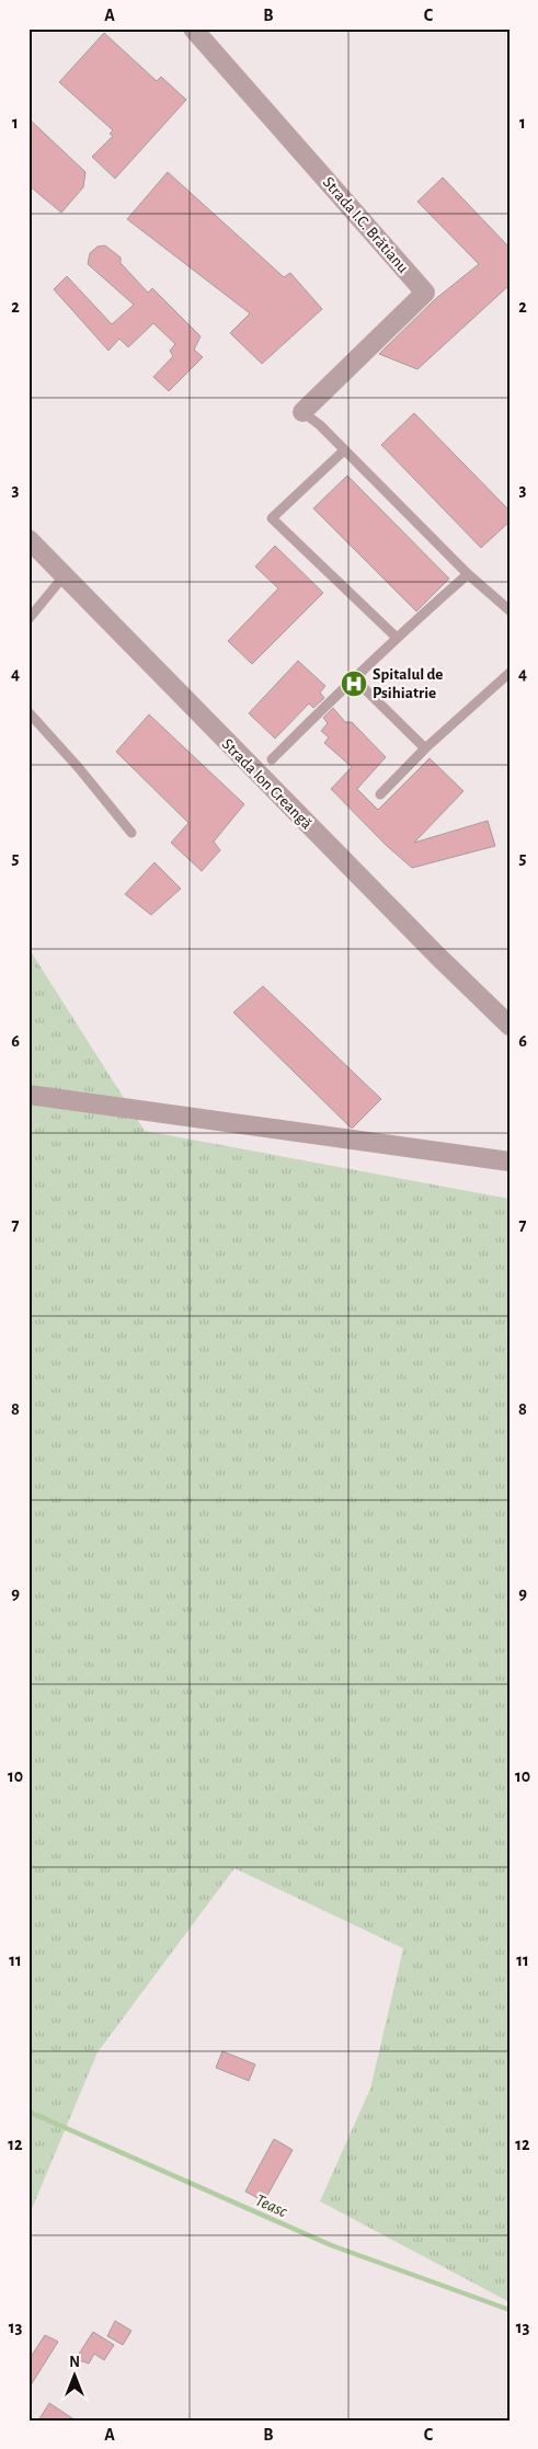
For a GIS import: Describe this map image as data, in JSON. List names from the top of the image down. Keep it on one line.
{"streets":{"street":["Strada I.C. Brătianu","Strada Ion Creangă"]},"water":["Teasc"],"places":{"hospital":["Spitalul de Psihiatrie"]},"north":"top","grid":{"columns":["A","B","C"],"rows":["1","2","3","4","5","6","7","8","9","10","11","12","13"]}}
